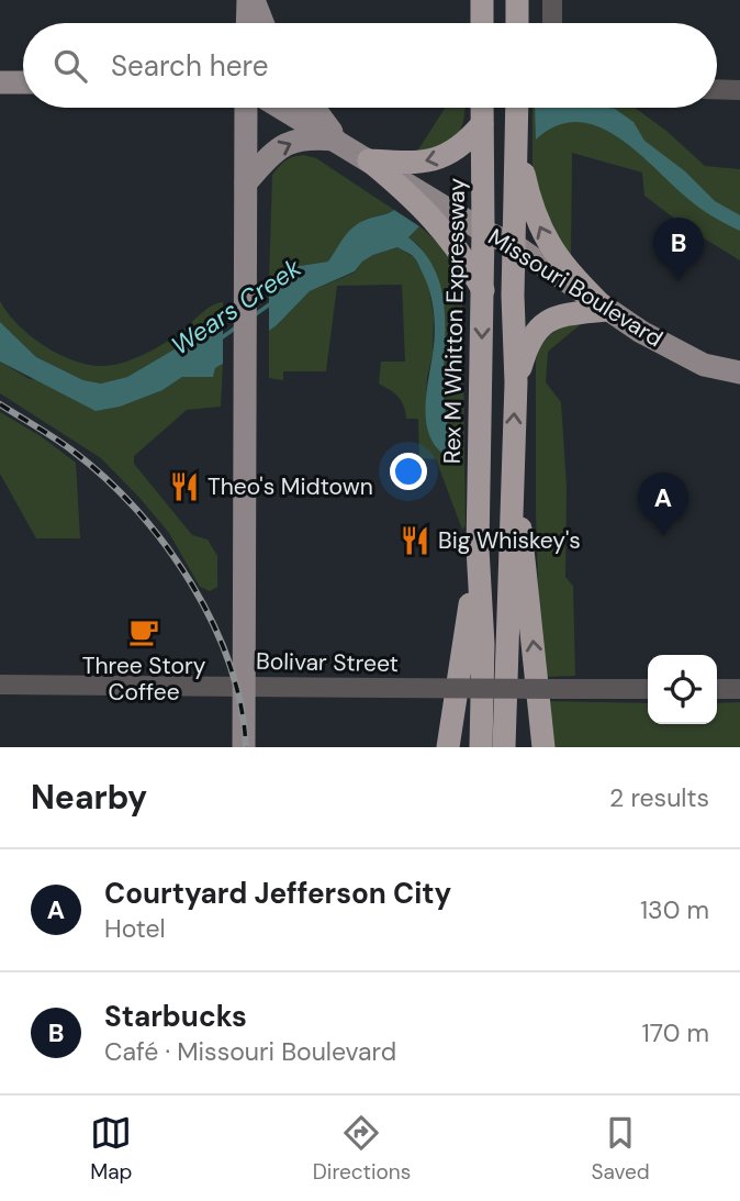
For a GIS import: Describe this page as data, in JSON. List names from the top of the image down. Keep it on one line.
{"streets":{"highway":["Rex M Whitton Expressway"],"main road":["Missouri Boulevard"],"street":["Bolivar Street"]},"crossings":[["Missouri Boulevard","Rex M Whitton Expressway"]],"water":["Wears Creek"],"places":{"restaurant":["Theo's Midtown","Big Whiskey's"],"cafe":["Three Story Coffee"]},"page":{"search":"Search here","pins":["B","A"],"heading":["Nearby","2 results"],"list":[{"mark":"A","name":"Courtyard Jefferson City","note":"Hotel","value":"130 m"},{"mark":"B","name":"Starbucks","note":"Café · Missouri Boulevard","value":"170 m"}],"nav":["Map","Directions","Saved"]}}
